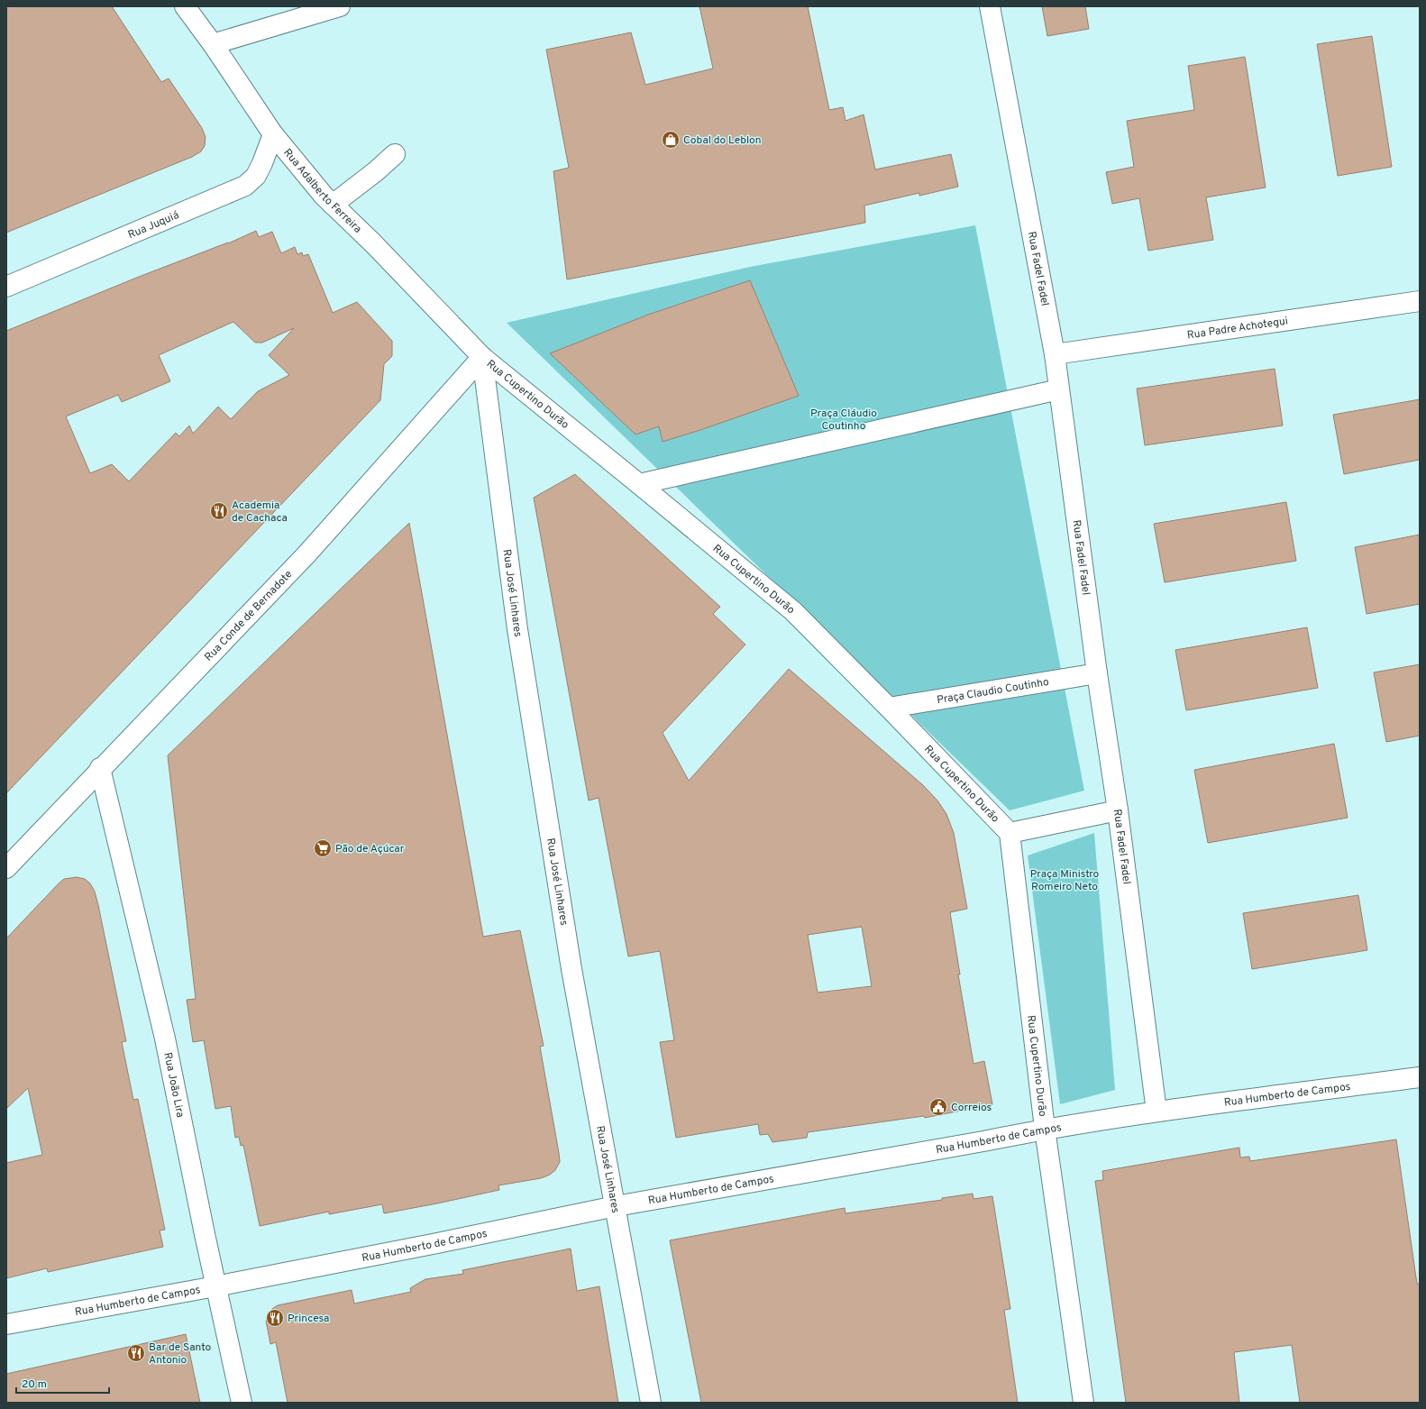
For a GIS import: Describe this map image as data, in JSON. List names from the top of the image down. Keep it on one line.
{"streets":{"street":["Rua Adalberto Ferreira","Rua Juquiá","Rua Fadel Fadel","Rua Padre Achotegui","Rua Cupertino Durão","Rua José Linhares","Rua Conde de Bernadote","Praça Claudio Coutinho","Rua João Lira","Rua Humberto de Campos"]},"crossings":[["Rua Adalberto Ferreira","Rua Juquiá"],["Rua Adalberto Ferreira","Rua Cupertino Durão"],["Rua Adalberto Ferreira","Rua José Linhares"],["Rua Adalberto Ferreira","Rua Conde de Bernadote"],["Rua Fadel Fadel","Rua Padre Achotegui"],["Rua Fadel Fadel","Praça Claudio Coutinho"],["Rua Fadel Fadel","Rua Humberto de Campos"],["Rua Cupertino Durão","Rua José Linhares"],["Rua Cupertino Durão","Rua Conde de Bernadote"],["Rua Cupertino Durão","Praça Claudio Coutinho"],["Rua Cupertino Durão","Rua Humberto de Campos"],["Rua José Linhares","Rua Conde de Bernadote"],["Rua José Linhares","Rua Humberto de Campos"],["Rua Conde de Bernadote","Rua João Lira"],["Rua João Lira","Rua Humberto de Campos"]],"parks":["Praça Cláudio Coutinho","Praça Ministro Romeiro Neto"],"places":{"shop":["Cobal do Leblon"],"restaurant":["Academia de Cachaca","Princesa","Bar de Santo Antonio"],"supermarket":["Pão de Açúcar"],"public building":["Correios"]},"scale_bar":"20 m"}
